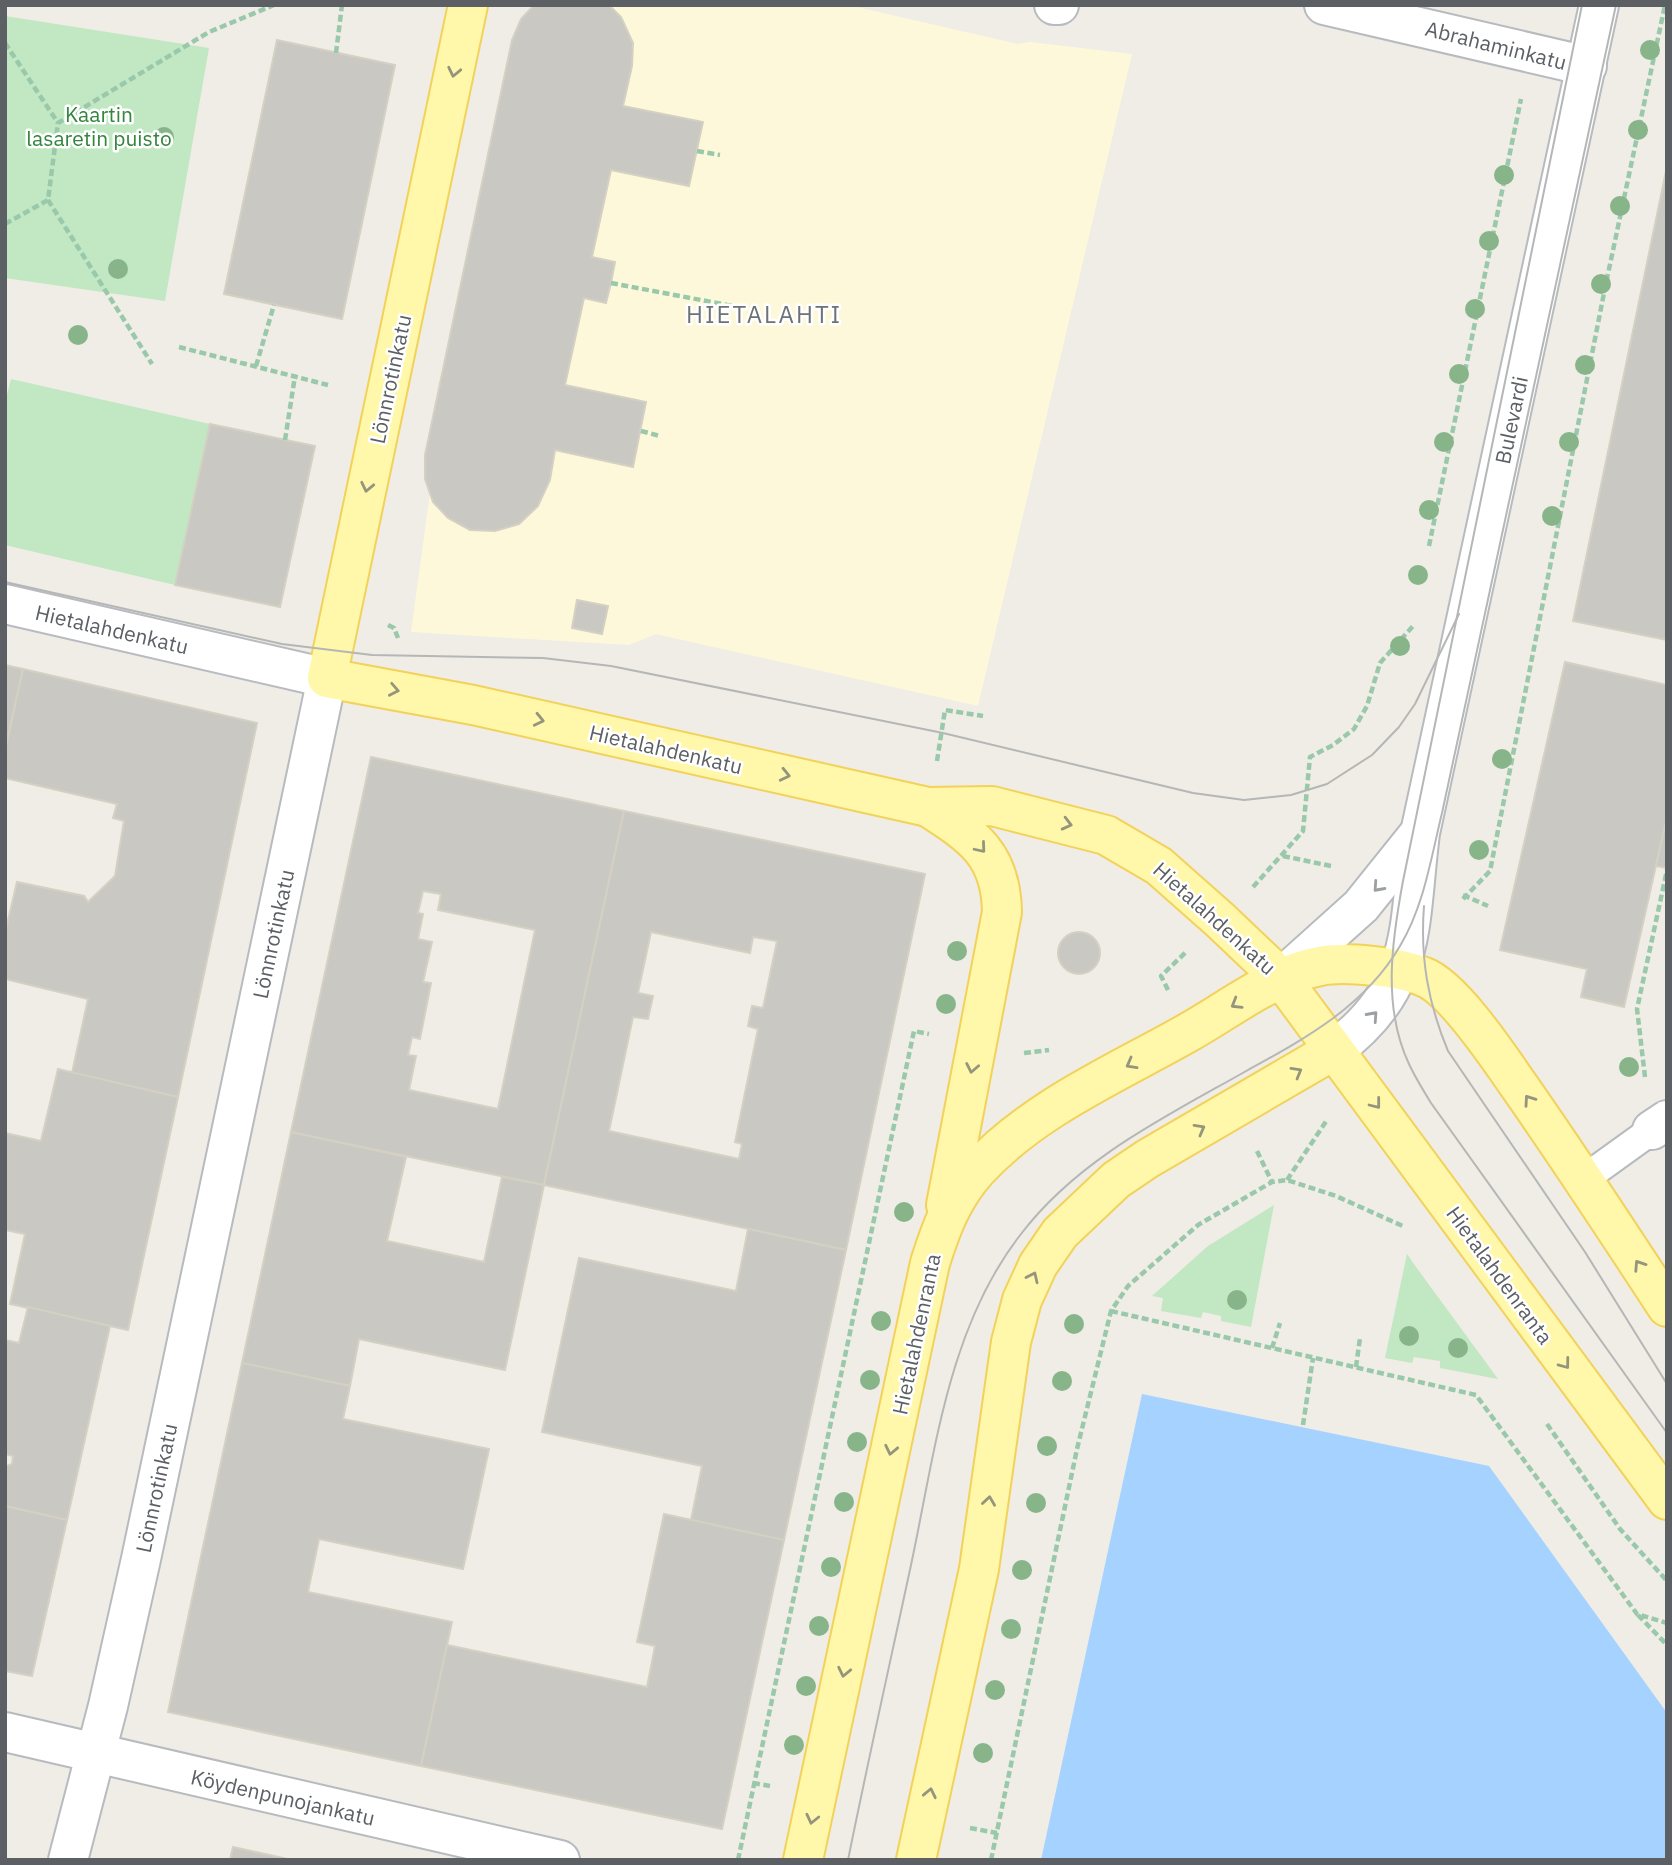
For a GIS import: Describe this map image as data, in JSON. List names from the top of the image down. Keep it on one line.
{"streets":{"main road":["Lönnrotinkatu","Hietalahdenkatu","Hietalahdenranta"],"street":["Abrahaminkatu","Bulevardi","Köydenpunojankatu"]},"crossings":[["Abrahaminkatu","Bulevardi"],["Lönnrotinkatu","Hietalahdenkatu"],["Lönnrotinkatu","Köydenpunojankatu"],["Bulevardi","Hietalahdenkatu"],["Bulevardi","Hietalahdenranta"],["Hietalahdenkatu","Hietalahdenranta"]],"one_way":["Lönnrotinkatu","Hietalahdenkatu"],"districts":["HIETALAHTI"],"parks":["Kaartin lasaretin puisto"]}
